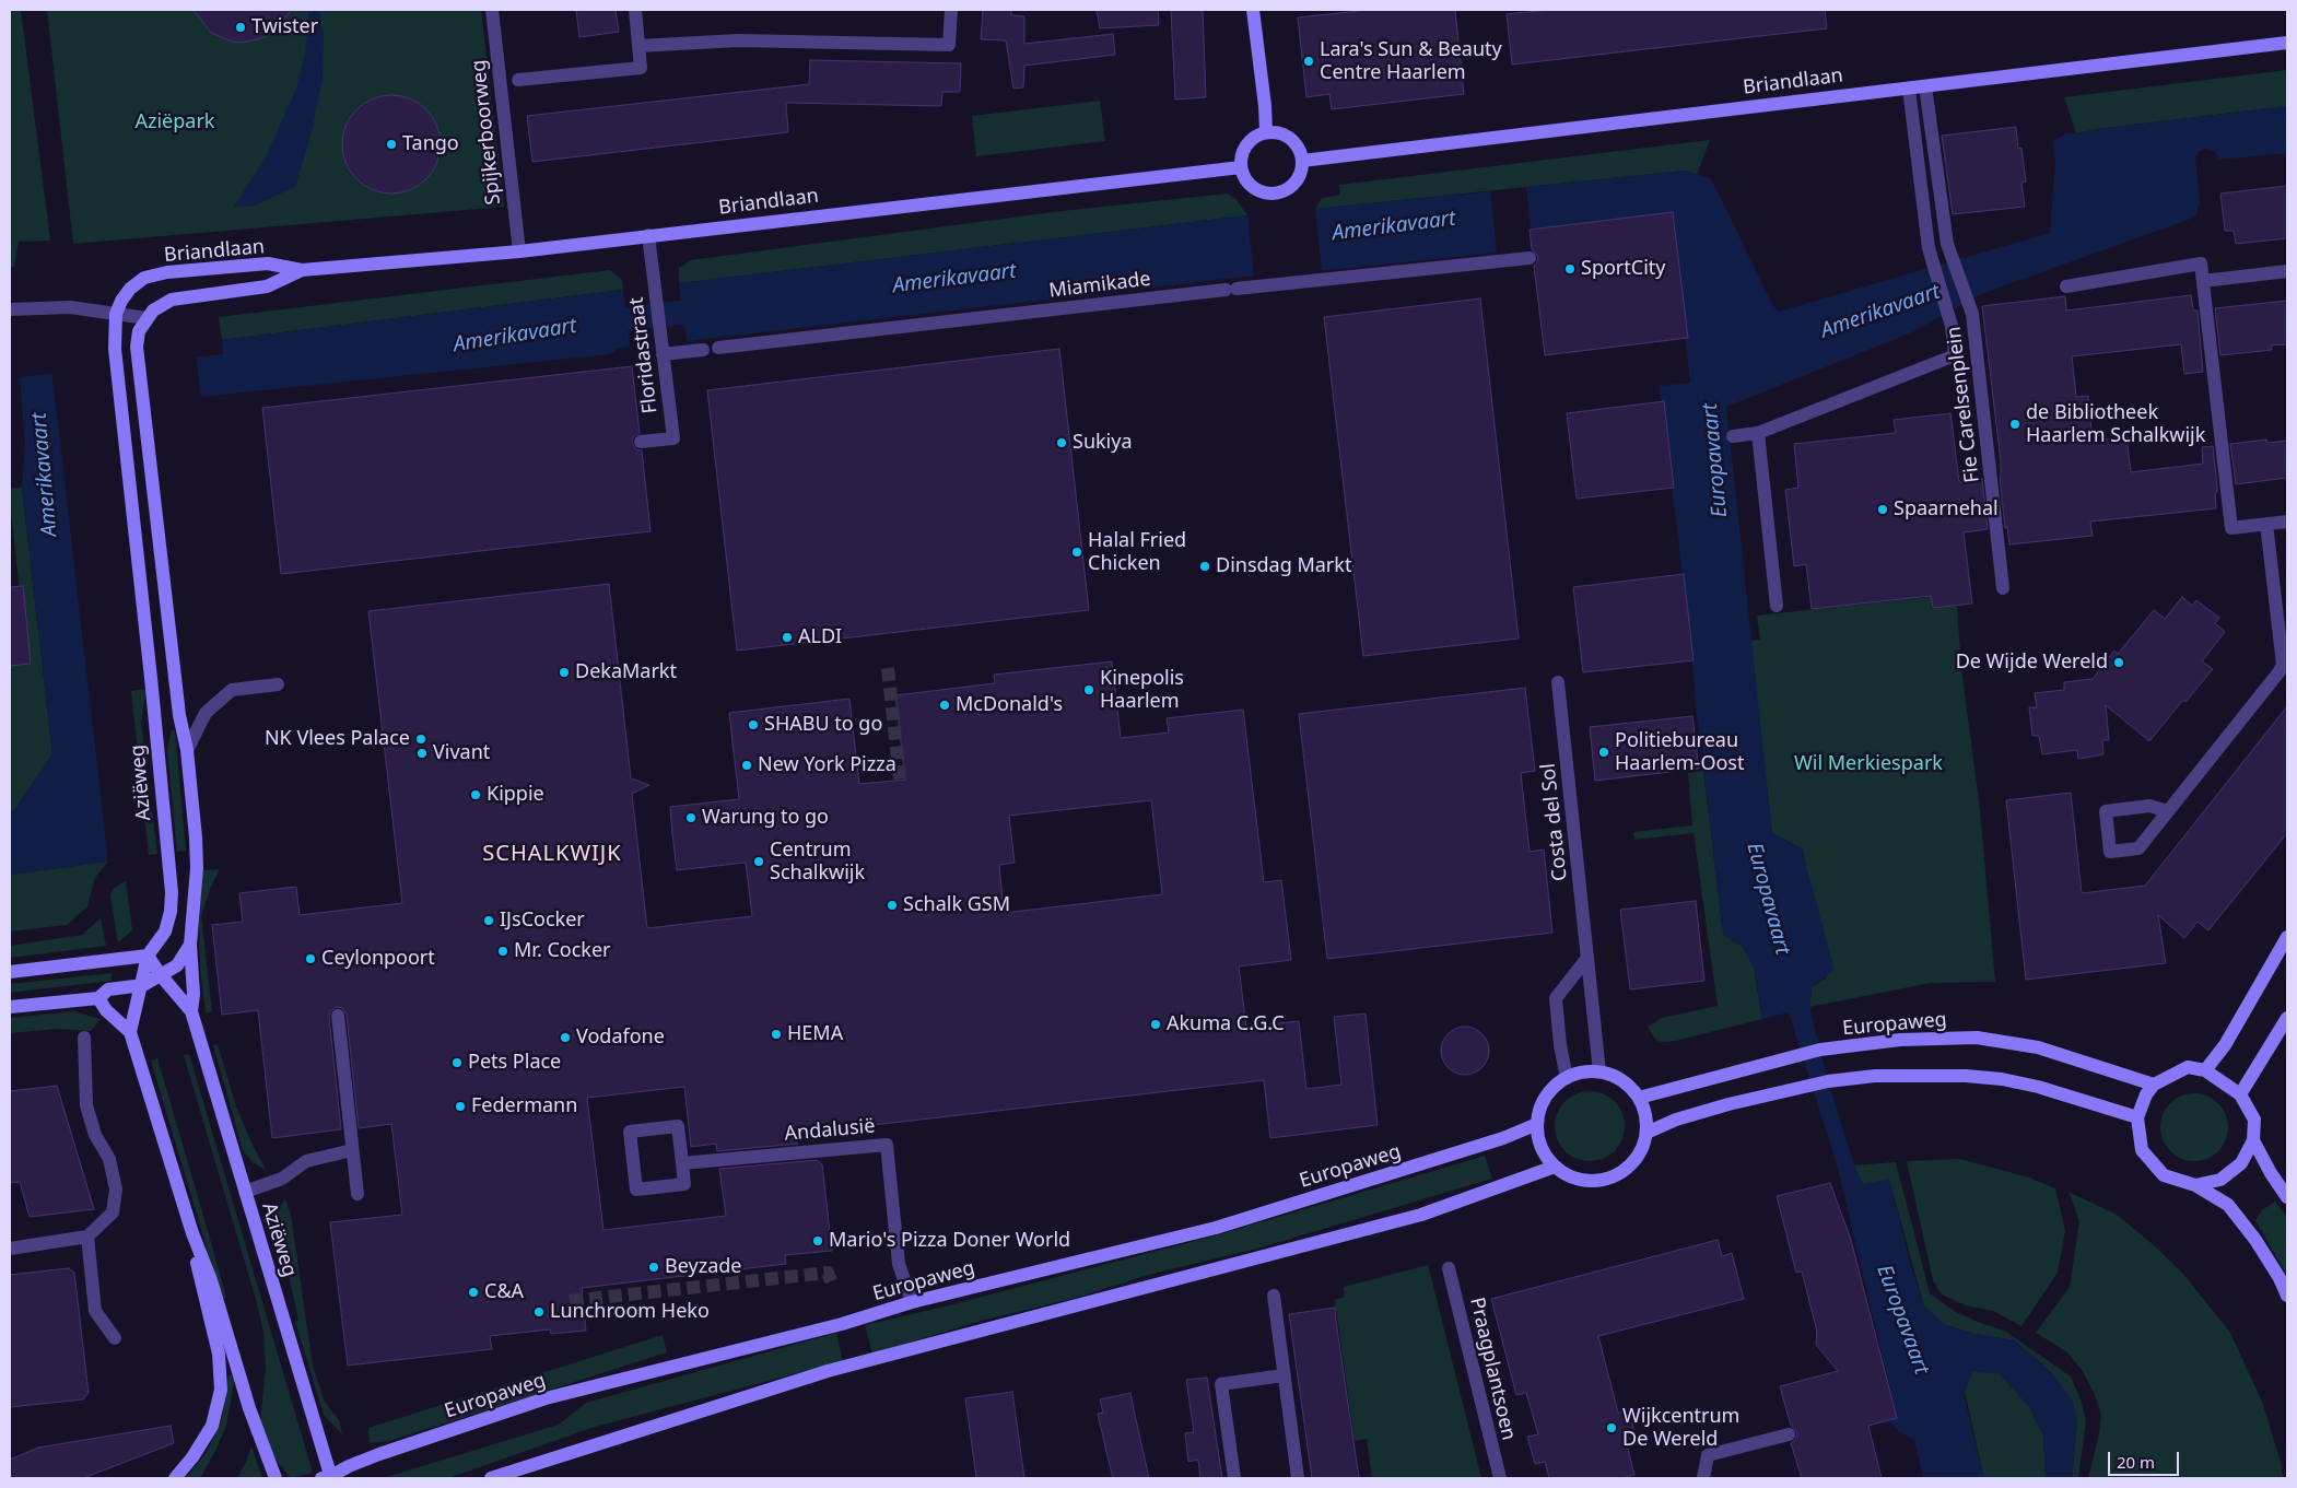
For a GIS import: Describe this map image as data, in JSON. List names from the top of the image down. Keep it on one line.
{"streets":{"main road":["Briandlaan","Aziëweg","Europaweg"],"street":["Spijkerboorweg","Miamikade","Floridastraat","Fie Carelsenplein","Costa del Sol","Andalusië","Praagplantsoen"]},"crossings":[["Briandlaan","Spijkerboorweg"],["Briandlaan","Floridastraat"],["Briandlaan","Fie Carelsenplein"],["Briandlaan","Aziëweg"],["Aziëweg","Europaweg"],["Costa del Sol","Europaweg"],["Europaweg","Andalusië"]],"districts":["SCHALKWIJK"],"water":["Amerikavaart","Europavaart"],"parks":["Aziëpark","Wil Merkiespark"],"places":["Twister","Lara's Sun & Beauty Centre Haarlem","Tango","SportCity","de Bibliotheek Haarlem Schalkwijk","Sukiya","Spaarnehal","Halal Fried Chicken","Dinsdag Markt","ALDI","De Wijde Wereld","DekaMarkt","Kinepolis Haarlem","McDonald's","SHABU to go","NK Vlees Palace","Politiebureau Haarlem-Oost","Vivant","New York Pizza","Kippie","Warung to go","Centrum Schalkwijk","Schalk GSM","IJsCocker","Mr. Cocker","Ceylonpoort","Akuma C.G.C","HEMA","Vodafone","Pets Place","Federmann","Mario's Pizza Doner World","Beyzade","C&A","Lunchroom Heko","Wijkcentrum De Wereld"],"scale_bar":"20 m"}
